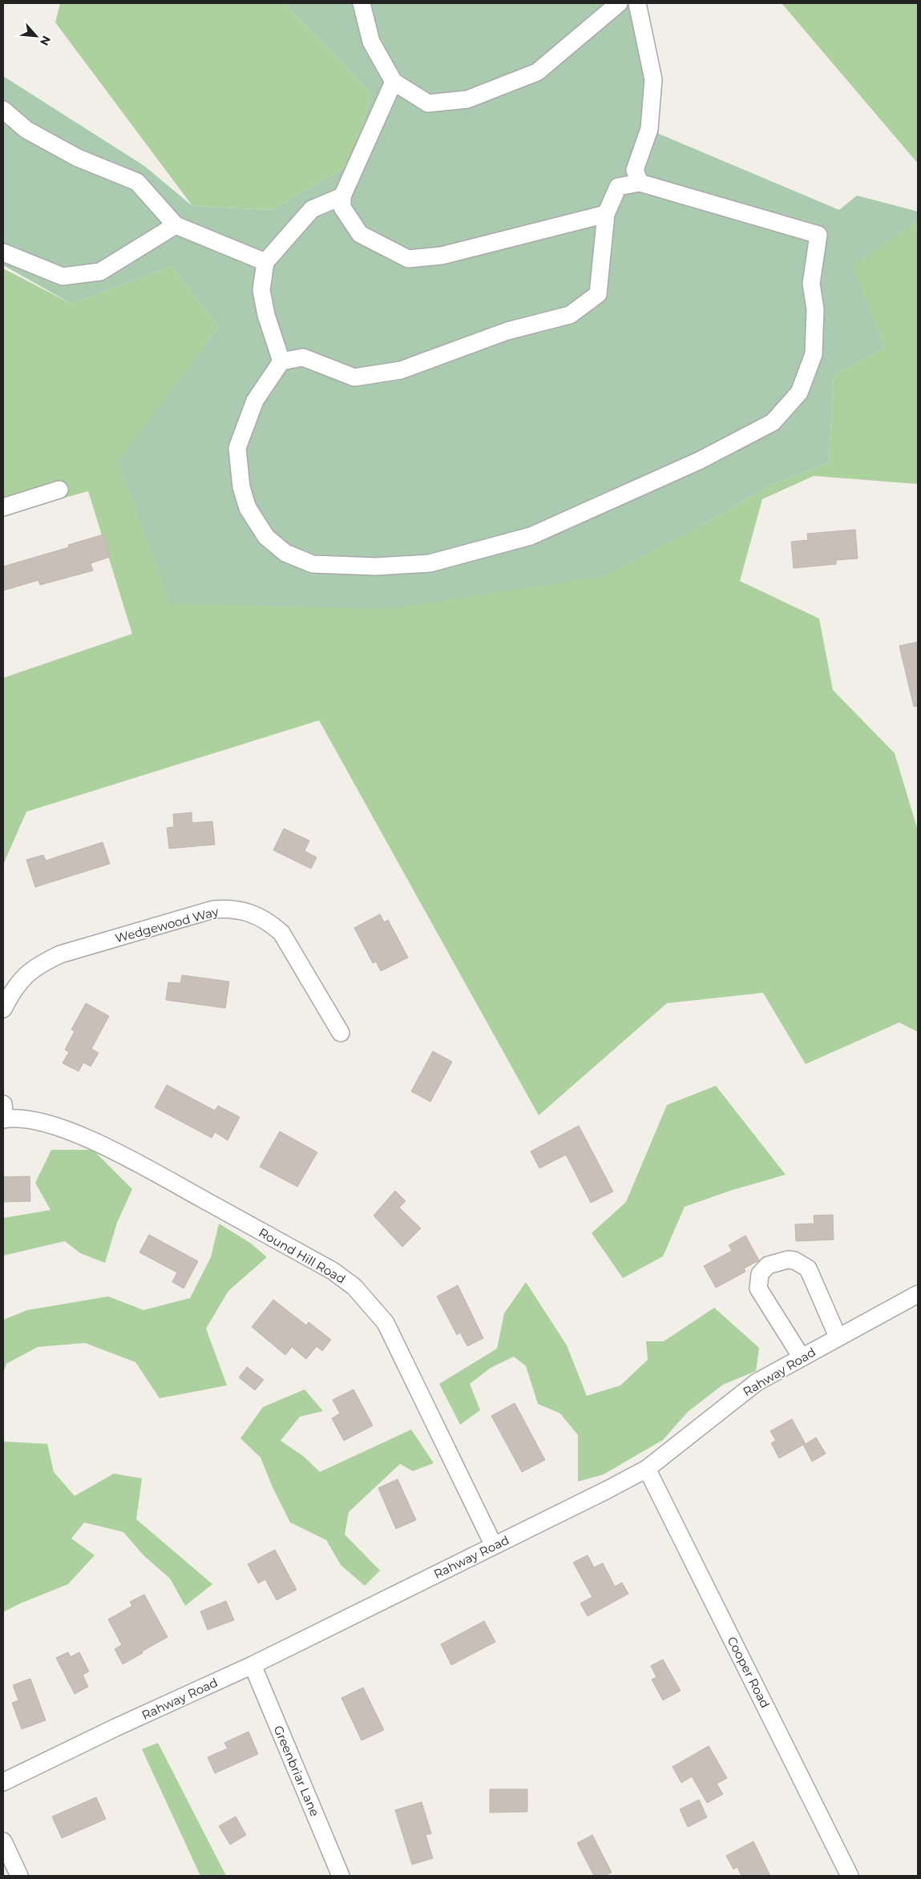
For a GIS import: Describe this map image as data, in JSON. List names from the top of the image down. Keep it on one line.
{"streets":{"street":["Wedgewood Way","Round Hill Road","Rahway Road","Cooper Road","Greenbriar Lane"]},"crossings":[["Round Hill Road","Rahway Road"],["Rahway Road","Cooper Road"],["Rahway Road","Greenbriar Lane"]],"north":"bottom right"}
